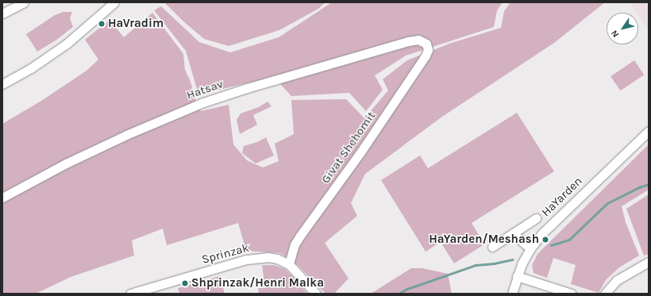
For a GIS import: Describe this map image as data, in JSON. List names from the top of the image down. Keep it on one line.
{"streets":{"street":["Hatsav","Givat Shehomit","HaYarden","Sprinzak"]},"crossings":[["Hatsav","Givat Shehomit"],["Givat Shehomit","Sprinzak"]],"places":["HaVradim","HaYarden/Meshash","Shprinzak/Henri Malka"],"north":"bottom left"}
